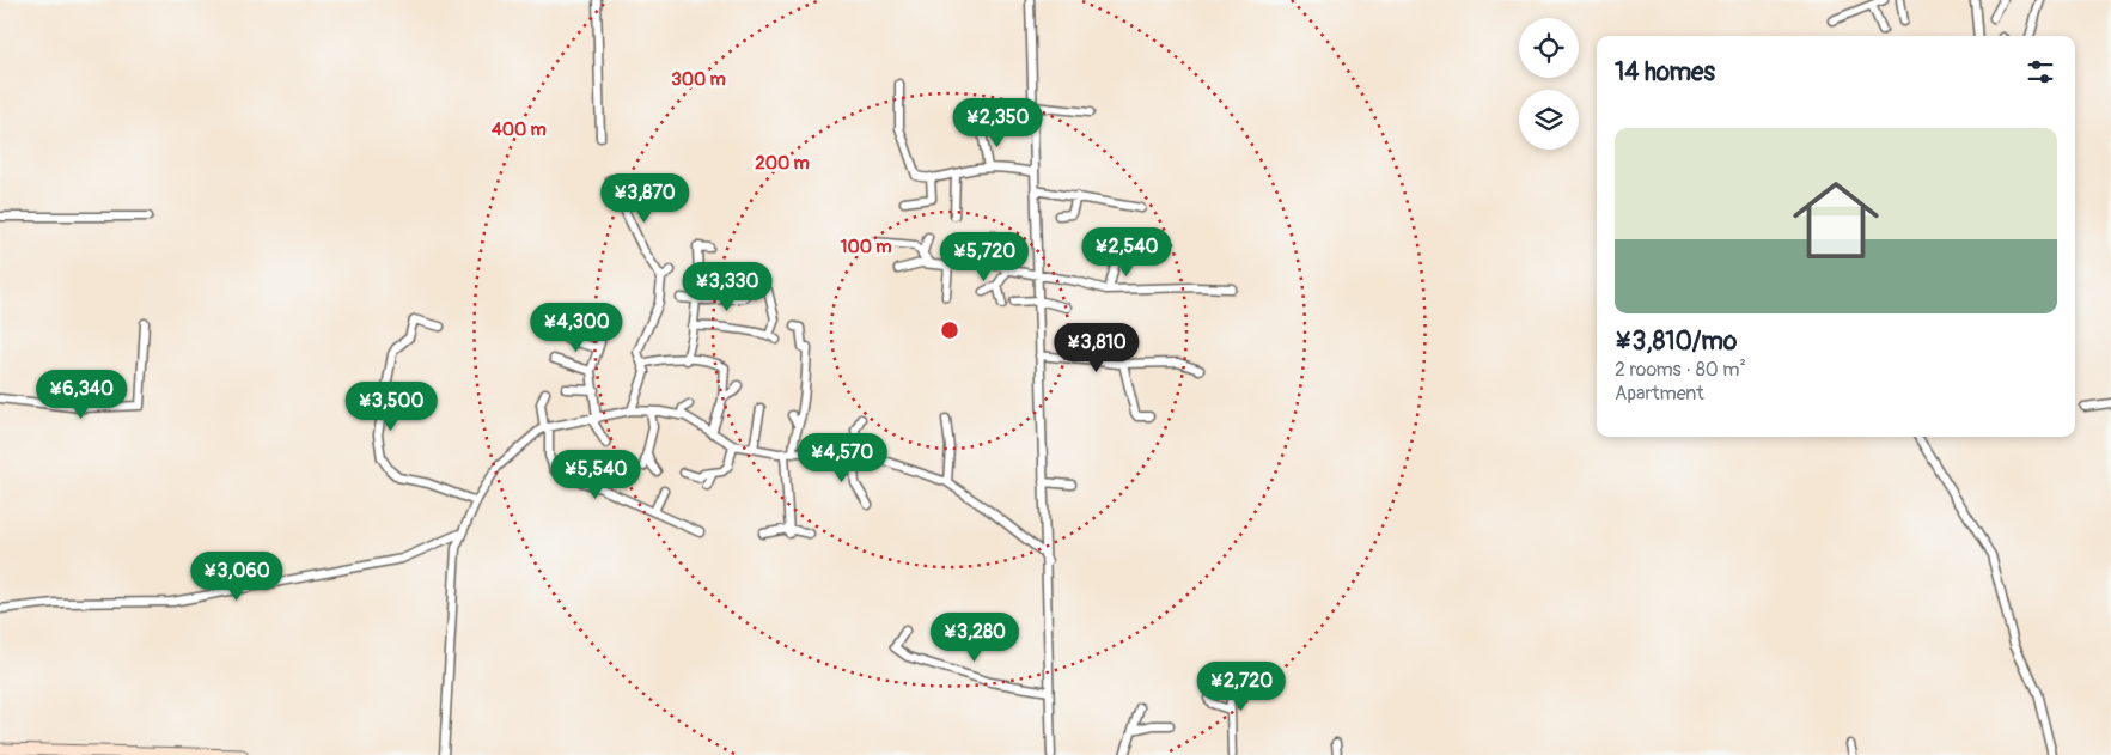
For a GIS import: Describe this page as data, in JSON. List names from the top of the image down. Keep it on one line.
{"page":{"heading":"14 homes","price":["¥2,350","¥3,870","¥2,540","¥5,720","¥3,330","¥4,300","¥3,810","¥6,340","¥3,500","¥4,570","¥5,540","¥3,060","¥3,280","¥2,720"],"list":[{"name":"¥3,810/mo","note":"2 rooms · 80 m² · Apartment"}]},"rings":["300 m","400 m","200 m","100 m"]}
